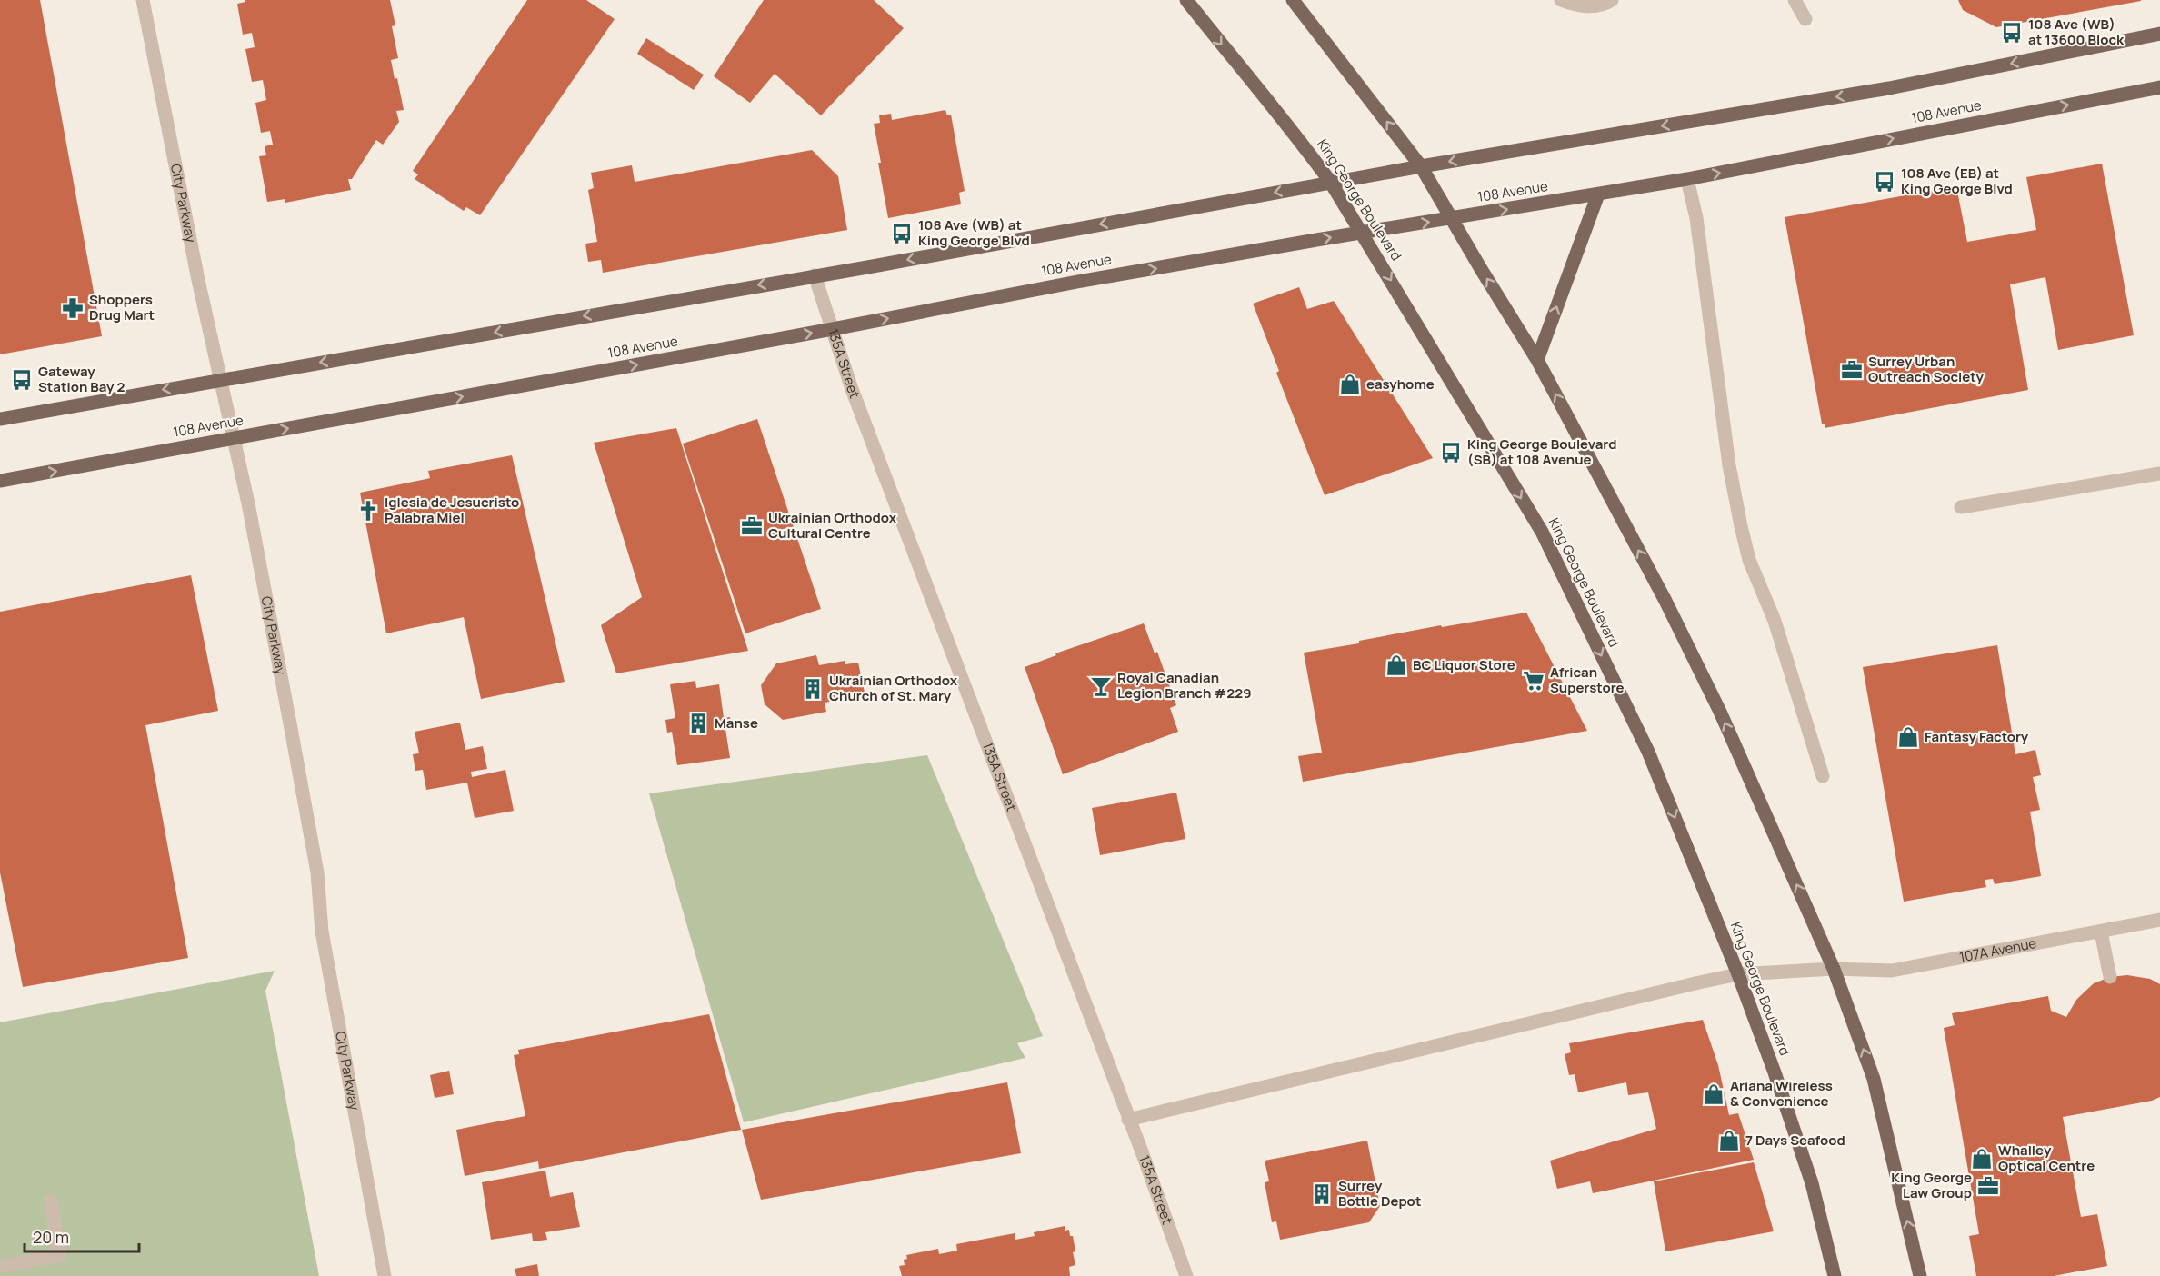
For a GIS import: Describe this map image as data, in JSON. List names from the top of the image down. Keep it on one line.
{"streets":{"main road":["108 Avenue","King George Boulevard"],"street":["City Parkway","135A Street","107A Avenue"]},"crossings":[["108 Avenue","King George Boulevard"],["108 Avenue","City Parkway"],["108 Avenue","135A Street"],["King George Boulevard","107A Avenue"],["135A Street","107A Avenue"]],"places":{"bus stop":["108 Ave (WB) at 13600 Block","108 Ave (EB) at King George Blvd","108 Ave (WB) at King George Blvd","Gateway Station Bay 2","King George Boulevard (SB) at 108 Avenue"],"pharmacy":["Shoppers Drug Mart"],"office":["Surrey Urban Outreach Society","Ukrainian Orthodox Cultural Centre","King George Law Group"],"shop":["easyhome","BC Liquor Store","Fantasy Factory","Ariana Wireless & Convenience","7 Days Seafood","Whalley Optical Centre"],"church":["Iglesia de Jesucristo Palabra Miel"],"supermarket":["African Superstore"],"bar":["Royal Canadian Legion Branch #229"],"building":["Ukrainian Orthodox Church of St. Mary","Manse","Surrey Bottle Depot"]},"scale_bar":"20 m"}
